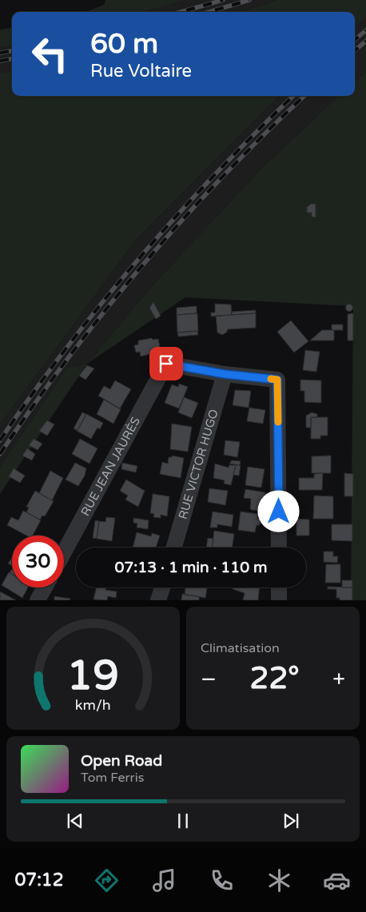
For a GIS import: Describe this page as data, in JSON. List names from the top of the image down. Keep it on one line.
{"streets":{"street":["RUE VICTOR HUGO","RUE JEAN JAURÈS"]},"crossings":[["RUE VICTOR HUGO","RUE JEAN JAURÈS"]],"page":{"turn":["60 m","Rue Voltaire"],"limit":"30","trip":"07:13 · 1 min · 110 m","tile":"Climatisation","heat":["−","22°","+"],"song":["Open Road","Tom Ferris"],"tabs":"07:12","gauge":["19","km/h"]}}
